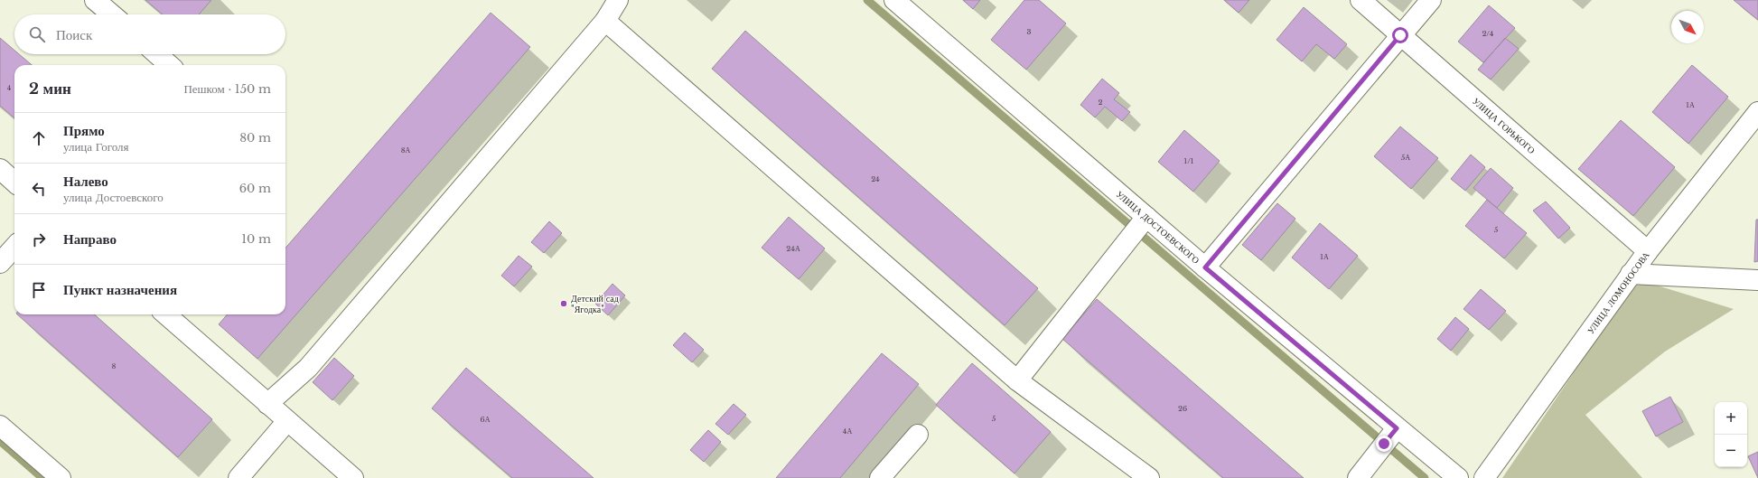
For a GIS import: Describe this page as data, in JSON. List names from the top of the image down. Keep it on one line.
{"streets":{"street":["УЛИЦА ГОРЬКОГО","УЛИЦА ДОСТОЕВСКОГО","УЛИЦА ЛОМОНОСОВА"]},"crossings":[["УЛИЦА ГОРЬКОГО","УЛИЦА ЛОМОНОСОВА"]],"places":["Детский сад \"Ягодка\""],"house_numbers":["3","2/4","4","2","1А","8А","5А","1/1","24","5","24А","1А","8","26","5","6А","4А"],"north":"bottom right","page":{"search":"Поиск","heading":["2 мин","Пешком · 150 m"],"list":[["Прямо","улица Гоголя","80 m"],["Налево","улица Достоевского","60 m"],["Направо","10 m"],"Пункт назначения"],"map_buttons":["+","−"]}}
